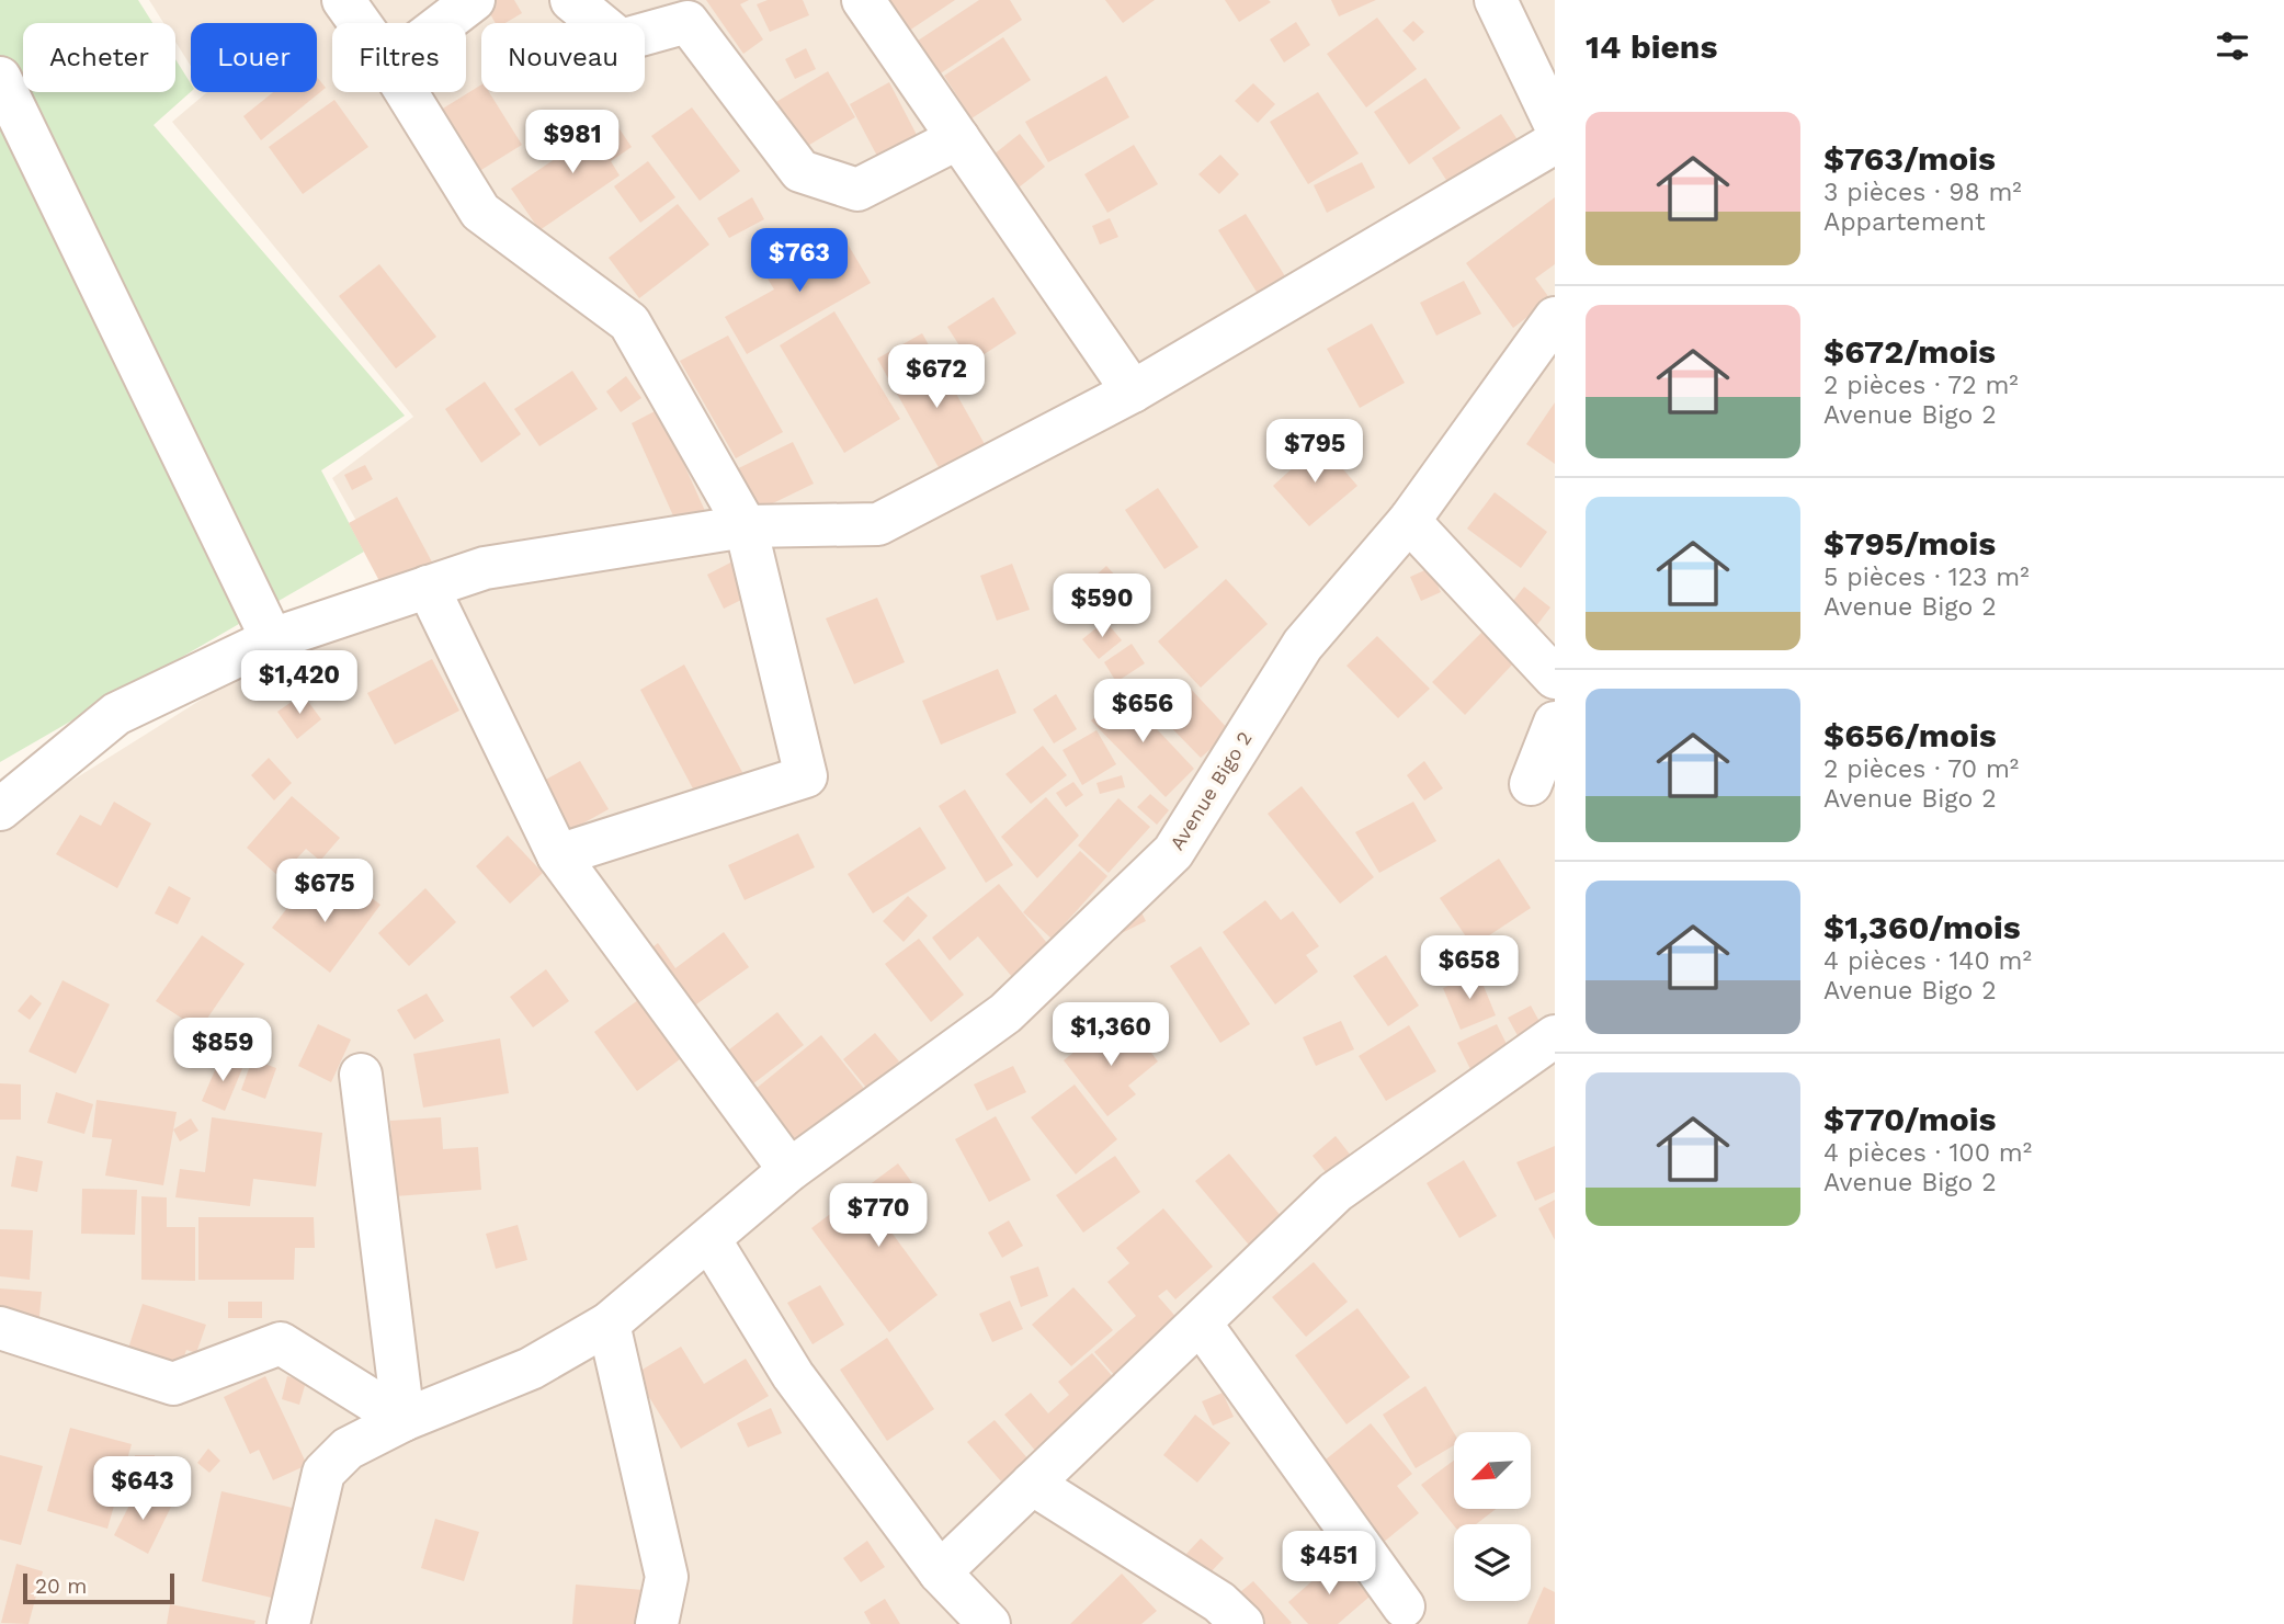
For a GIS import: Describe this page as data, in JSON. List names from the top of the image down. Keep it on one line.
{"streets":{"street":["Avenue Bigo 2"]},"scale_bar":"20 m","north":"bottom left","page":{"heading":"14 biens","chip":["Acheter","Louer","Filtres","Nouveau"],"list":[{"name":"$763/mois","note":"3 pièces · 98 m² · Appartement"},{"name":"$672/mois","note":"2 pièces · 72 m² · Avenue Bigo 2"},{"name":"$795/mois","note":"5 pièces · 123 m² · Avenue Bigo 2"},{"name":"$656/mois","note":"2 pièces · 70 m² · Avenue Bigo 2"},{"name":"$1,360/mois","note":"4 pièces · 140 m² · Avenue Bigo 2"},{"name":"$770/mois","note":"4 pièces · 100 m² · Avenue Bigo 2"}],"price":["$981","$763","$672","$795","$590","$1,420","$656","$675","$658","$1,360","$859","$770","$643","$451"],"scale":"20 m"}}
